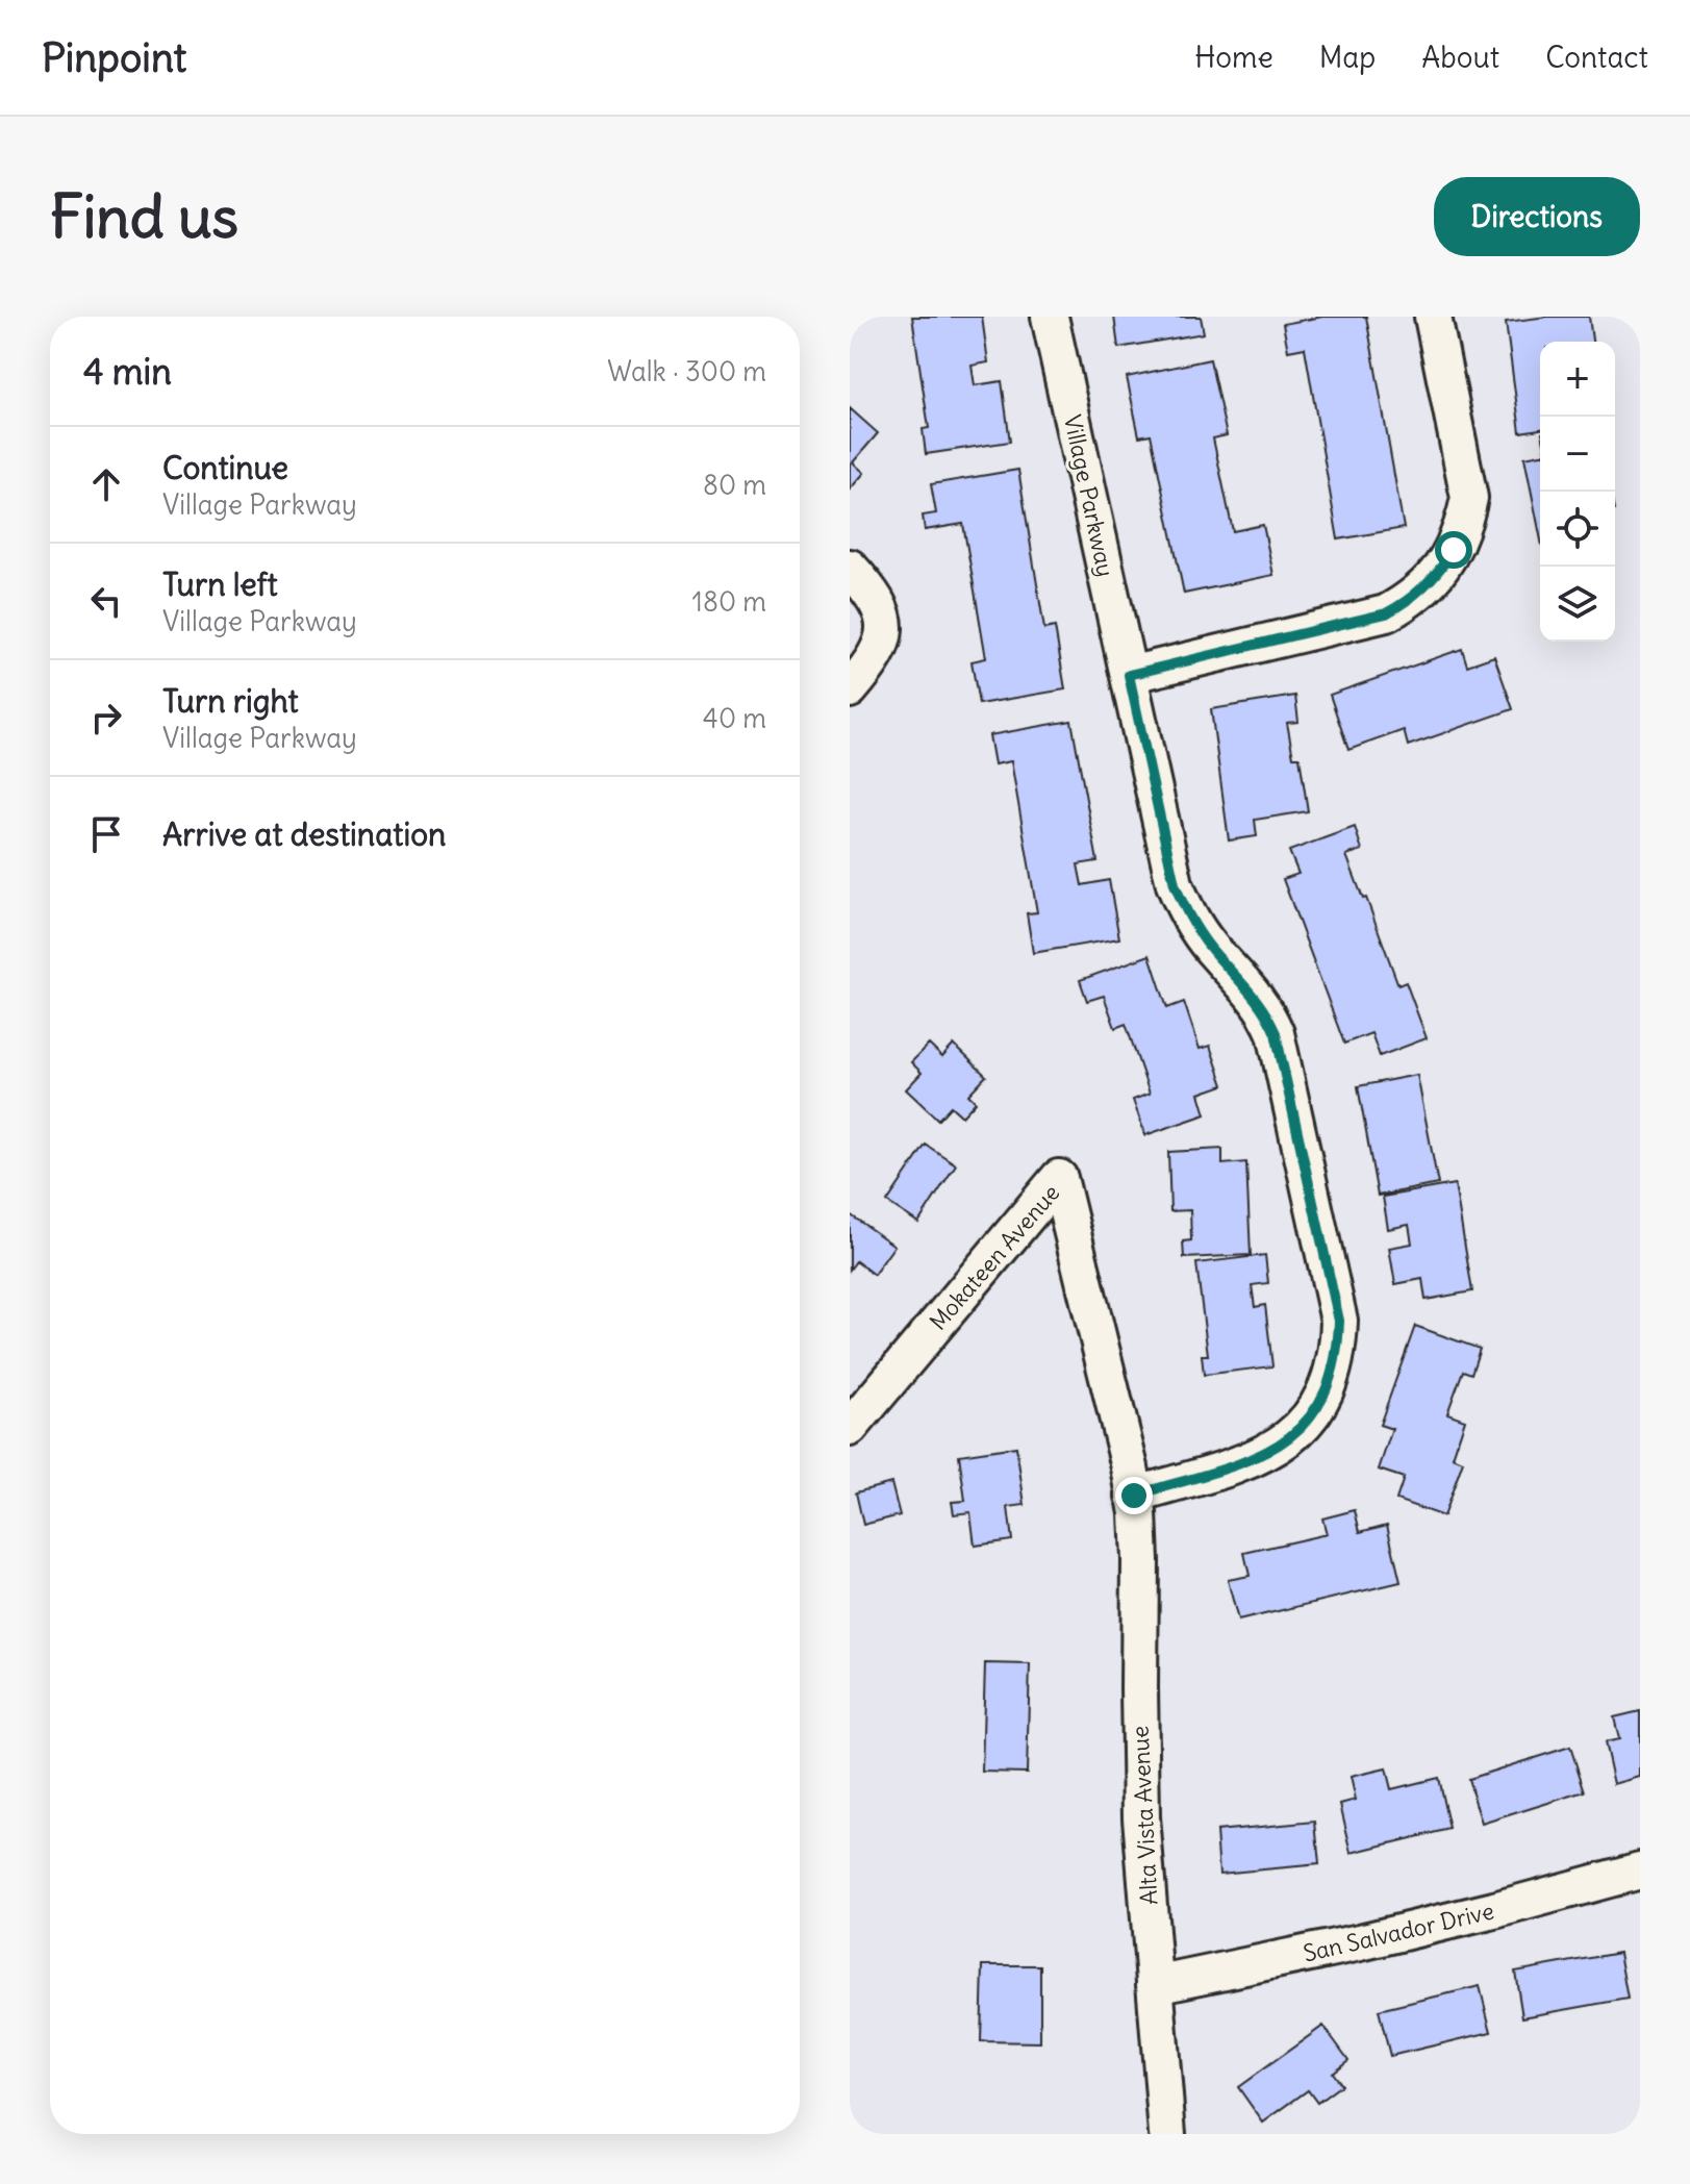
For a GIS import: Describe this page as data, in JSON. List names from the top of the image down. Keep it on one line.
{"streets":{"street":["Village Parkway","Mokateen Avenue","Alta Vista Avenue","San Salvador Drive"]},"crossings":[["Village Parkway","Mokateen Avenue"],["Village Parkway","Alta Vista Avenue"],["Mokateen Avenue","Alta Vista Avenue"],["Alta Vista Avenue","San Salvador Drive"]],"page":{"header":"Pinpoint","nav":["Home","Map","About","Contact"],"buttons":"Directions","title":"Find us","heading":["4 min","Walk · 300 m"],"map_buttons":["+","−"],"list":[["Continue","Village Parkway","80 m"],["Turn left","Village Parkway","180 m"],["Turn right","Village Parkway","40 m"],"Arrive at destination"]}}
